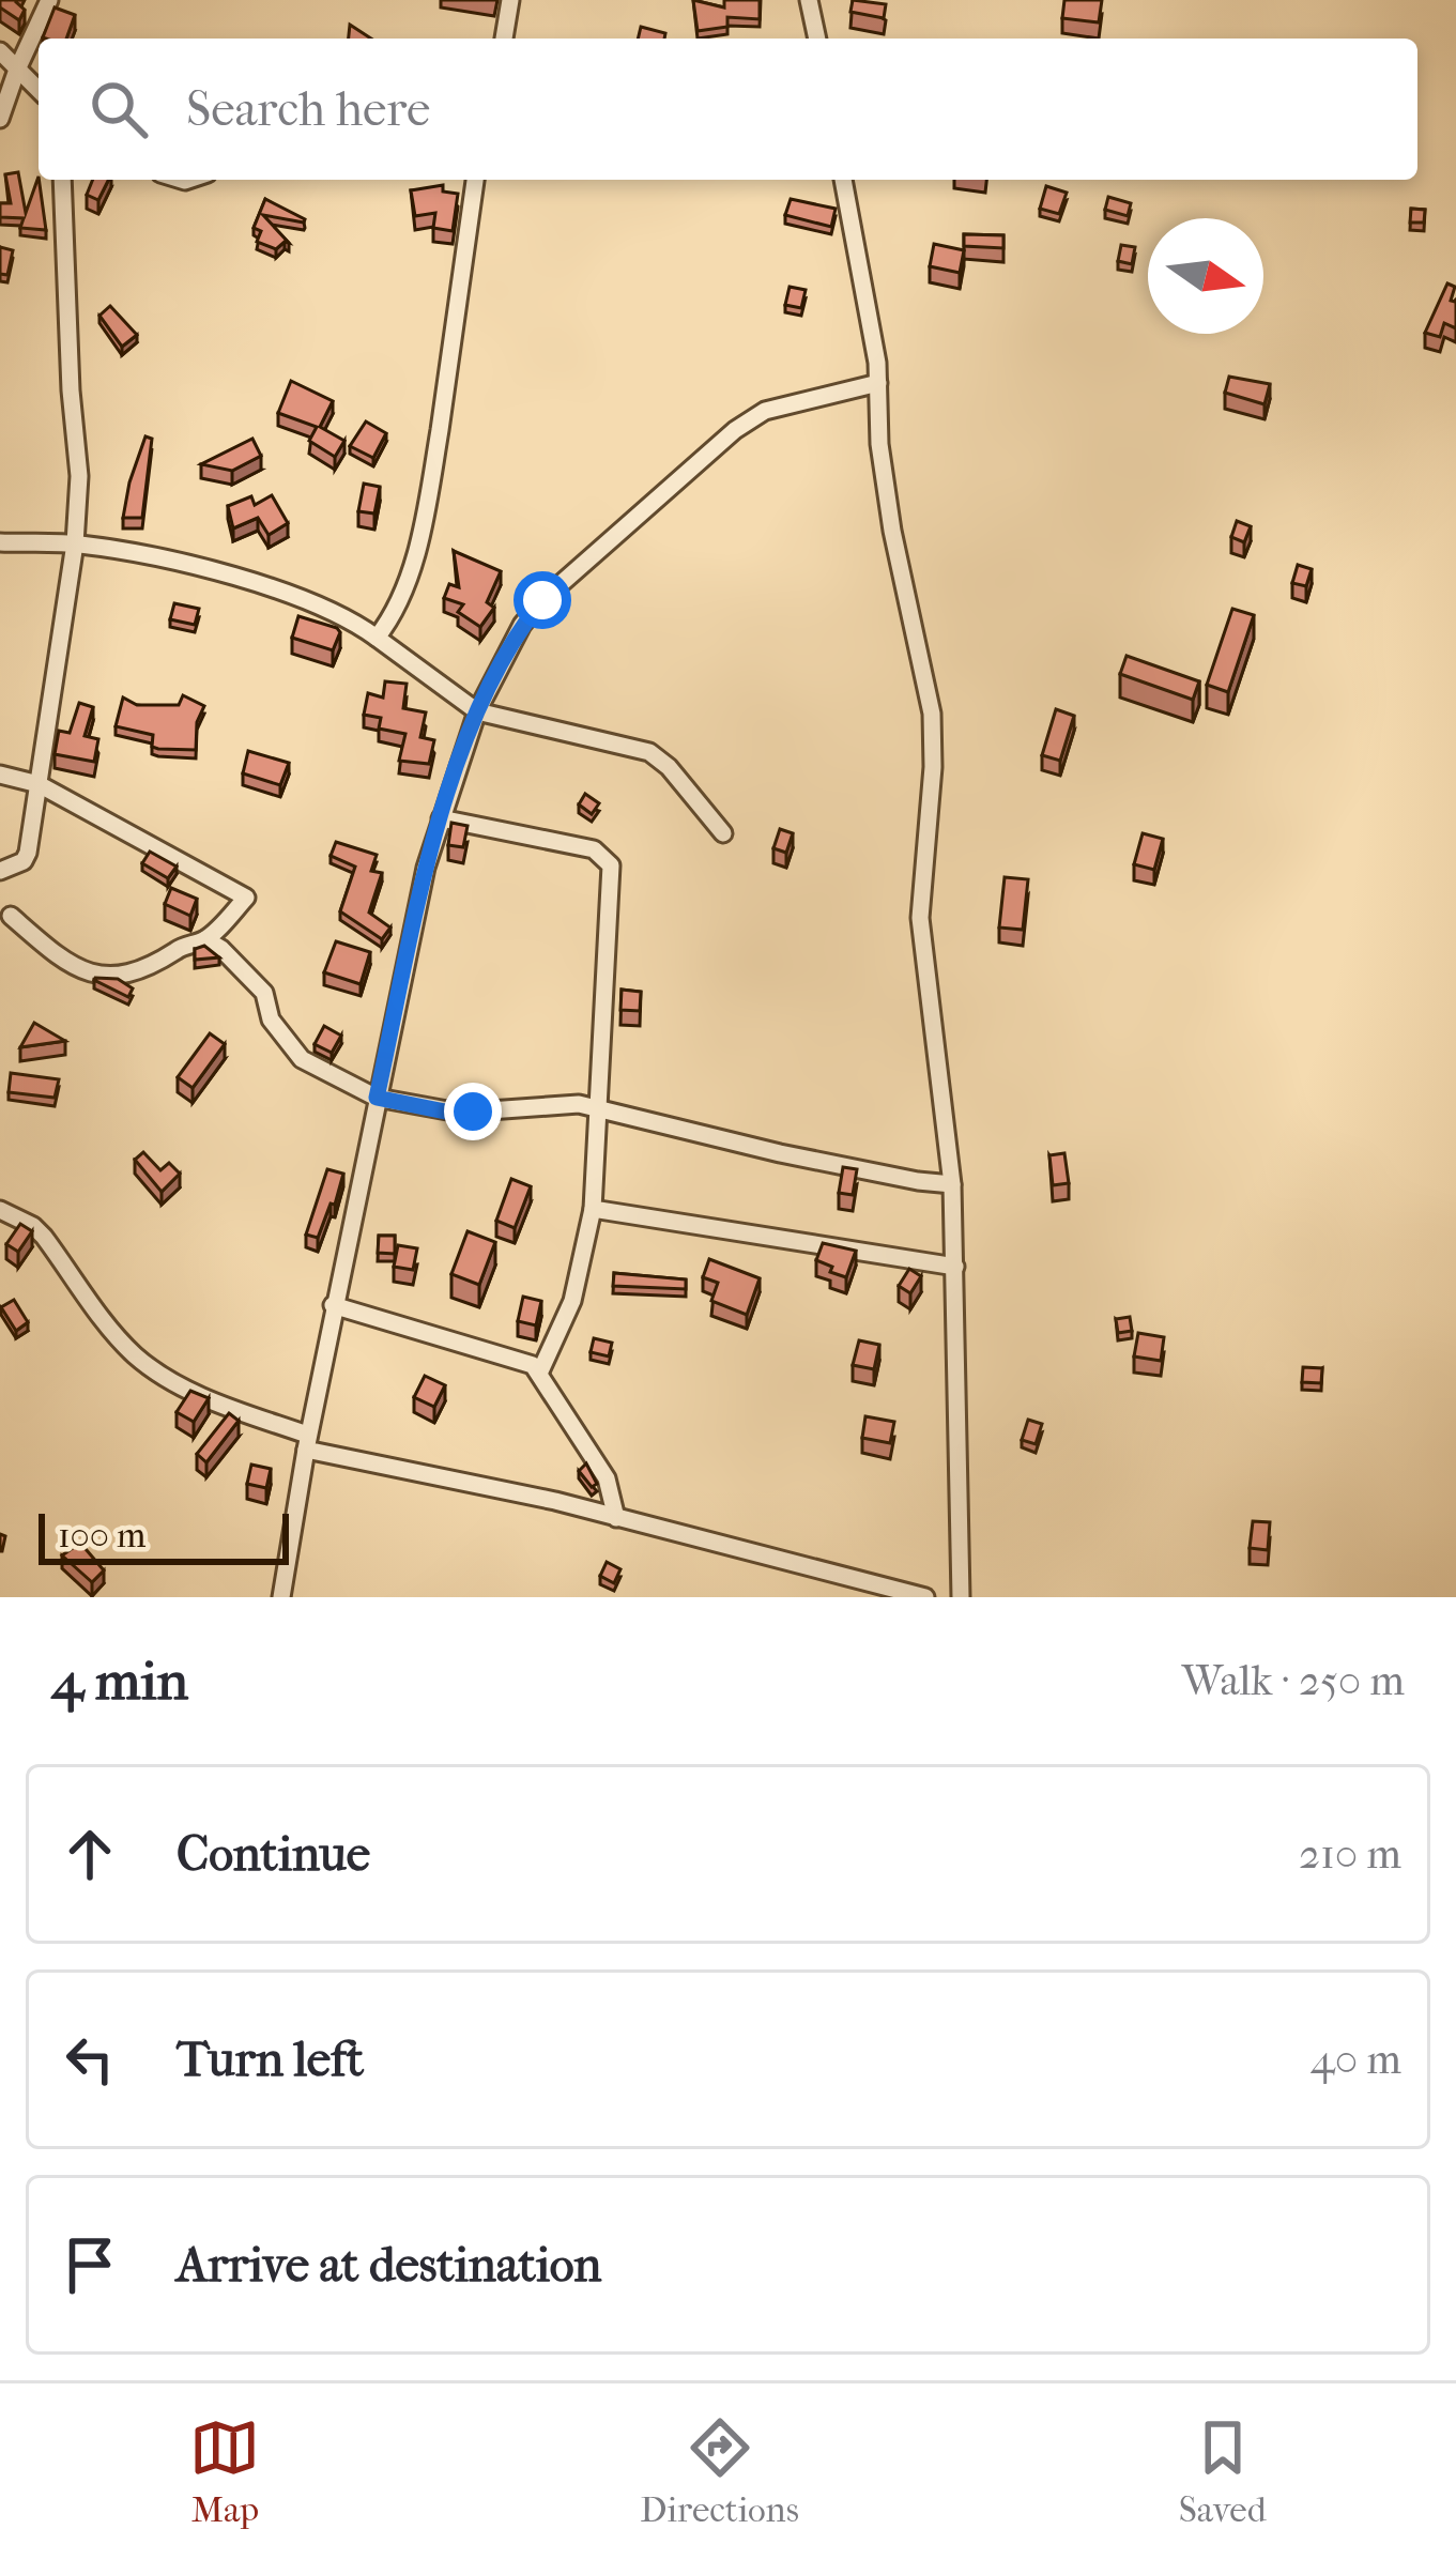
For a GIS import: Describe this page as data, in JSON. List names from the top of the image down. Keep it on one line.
{"scale_bar":"100 m","north":"right","page":{"search":"Search here","scale":"100 m","heading":["4 min","Walk · 250 m"],"list":[["Continue","210 m"],["Turn left","40 m"],"Arrive at destination"],"nav":["Map","Directions","Saved"]}}
